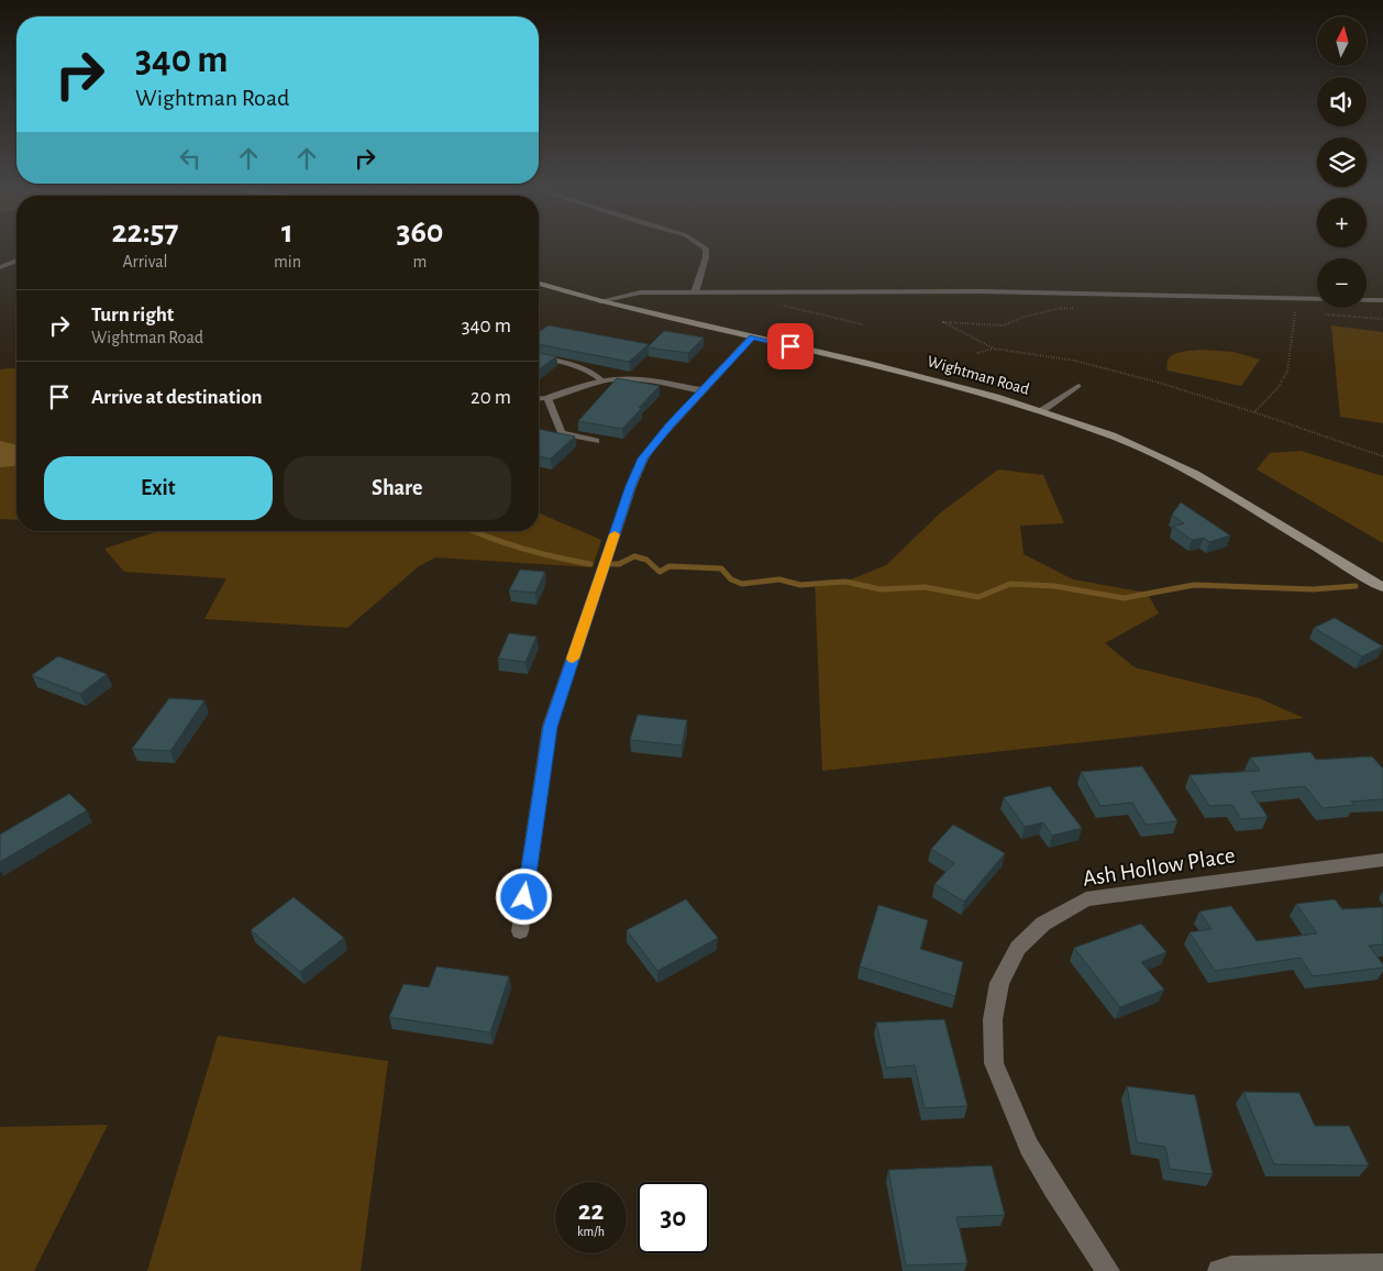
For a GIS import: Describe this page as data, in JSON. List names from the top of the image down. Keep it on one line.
{"streets":{"main road":["Wightman Road"],"street":["Ash Hollow Place"]},"north":"top","page":{"map_buttons":["+","−"],"turn":["340 m","Wightman Road"],"eta":["22:57","Arrival","1","min","360","m"],"list":[{"name":"Turn right","note":"Wightman Road","value":"340 m"},{"name":"Arrive at destination","value":"20 m"}],"buttons":["Exit","Share"],"speed":"22 km/h","limit":"30"}}
